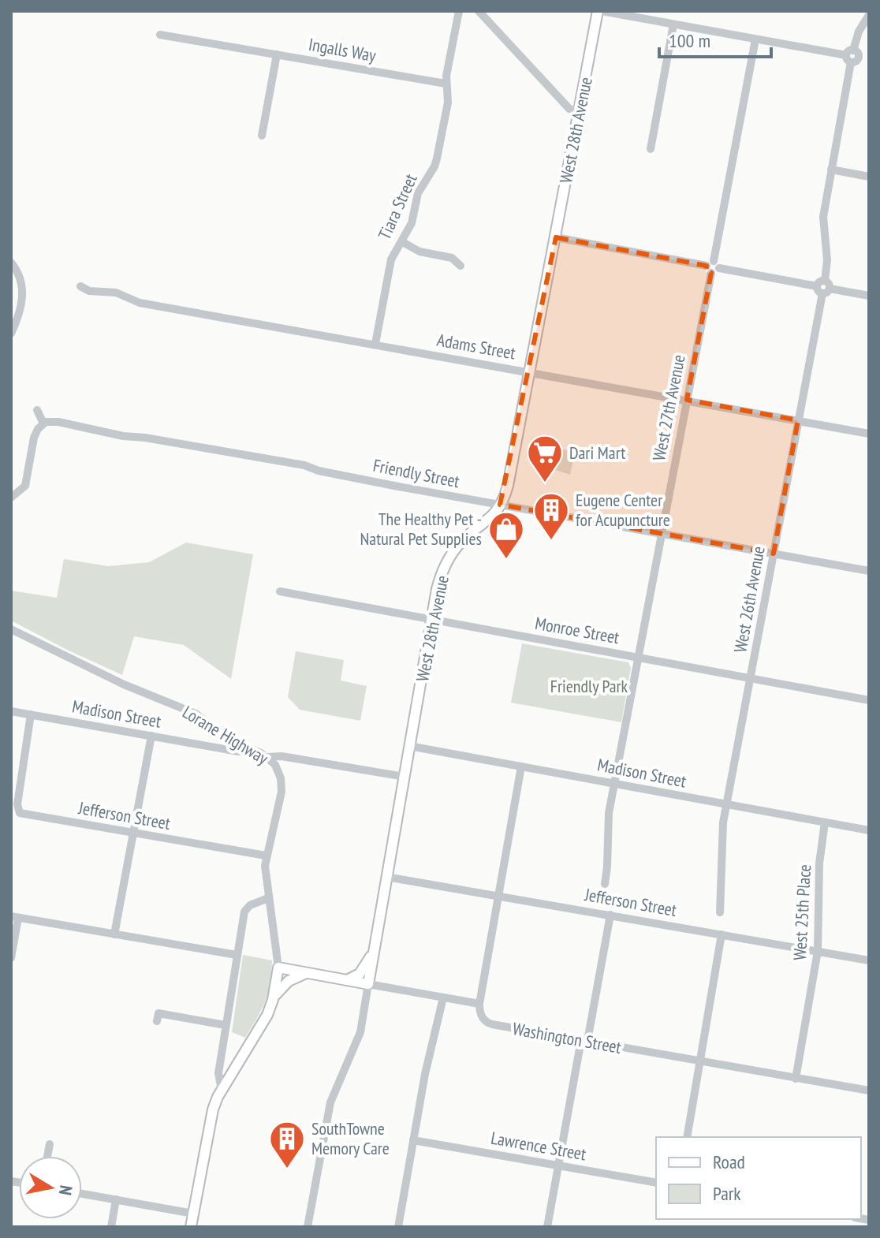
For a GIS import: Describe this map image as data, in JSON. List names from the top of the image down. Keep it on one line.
{"streets":{"main road":["West 28th Avenue","Lorane Highway"],"street":["Ingalls Way","Tiara Street","Adams Street","West 27th Avenue","Friendly Street","West 26th Avenue","Monroe Street","Madison Street","Jefferson Street","West 25th Place","Washington Street","Lawrence Street"]},"crossings":[["Ingalls Way","Tiara Street"],["West 28th Avenue","Adams Street"],["West 28th Avenue","Friendly Street"],["West 28th Avenue","Monroe Street"],["West 28th Avenue","Madison Street"],["West 28th Avenue","Jefferson Street"],["Tiara Street","Adams Street"],["Adams Street","West 27th Avenue"],["Adams Street","West 26th Avenue"],["West 27th Avenue","Friendly Street"],["West 27th Avenue","Monroe Street"],["West 27th Avenue","Madison Street"],["Friendly Street","West 26th Avenue"],["West 26th Avenue","Monroe Street"],["West 26th Avenue","Madison Street"],["Madison Street","Lorane Highway"],["Madison Street","Jefferson Street"],["Madison Street","West 25th Place"],["Lorane Highway","Jefferson Street"],["Jefferson Street","West 25th Place"],["West 25th Place","Washington Street"]],"parks":["Friendly Park"],"places":{"supermarket":["Dari Mart"],"building":["Eugene Center for Acupuncture","SouthTowne Memory Care"],"shop":["The Healthy Pet - Natural Pet Supplies"]},"legend":["Road","Park"],"scale_bar":"100 m","north":"right"}
